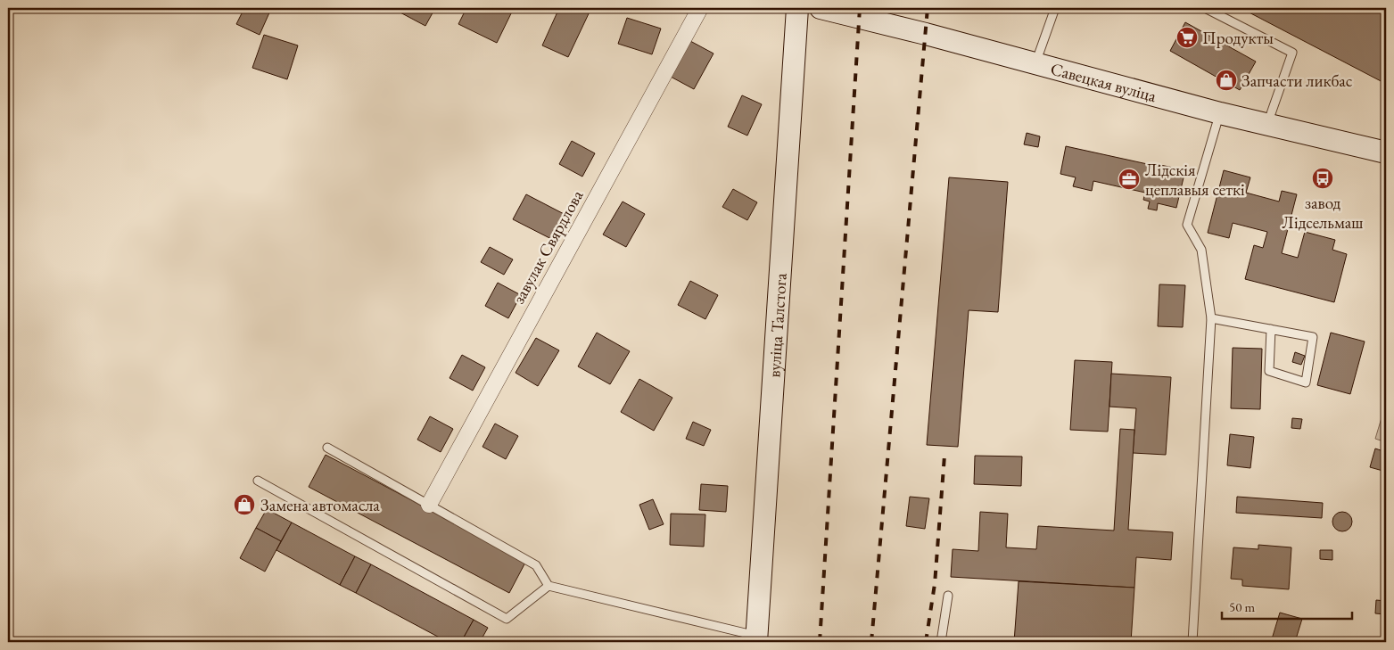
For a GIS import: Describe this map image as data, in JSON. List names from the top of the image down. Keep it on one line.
{"streets":{"main road":["Савецкая вуліца","вуліца Талстога"],"street":["завулак Свярдлова"]},"places":{"supermarket":["Продукты"],"shop":["Запчасти ликбас","Замена автомасла"],"bus stop":["завод Лідсельмаш"],"office":["Лідскія цеплавыя сеткі"]},"scale_bar":"50 m"}
